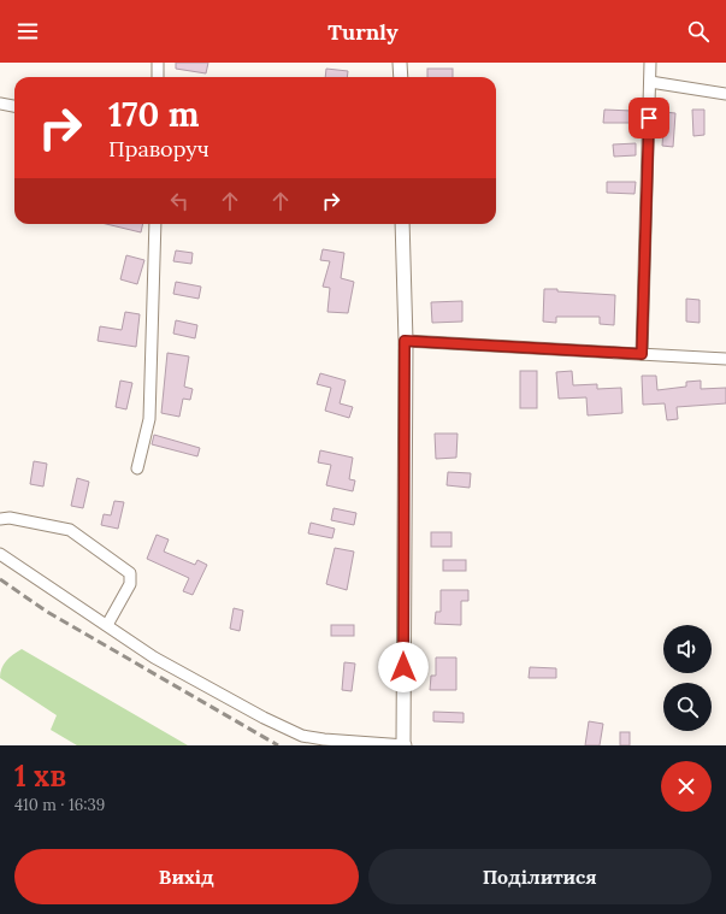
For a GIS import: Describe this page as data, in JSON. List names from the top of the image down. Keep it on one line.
{"page":{"header":"Turnly","turn":["170 m","Праворуч"],"heading":["1 хв","410 m · 16:39"],"buttons":["Вихід","Поділитися"]}}
